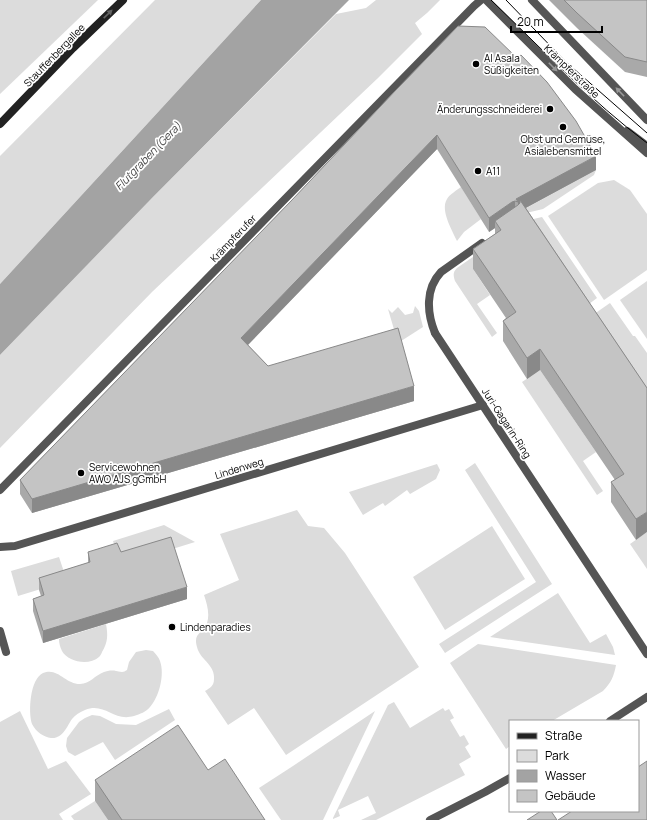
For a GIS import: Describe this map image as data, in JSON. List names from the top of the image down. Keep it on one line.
{"streets":{"main road":["Stauffenbergallee"],"street":["Krämpferstraße","Krämpferufer","Juri-Gagarin-Ring","Lindenweg"]},"crossings":[["Juri-Gagarin-Ring","Lindenweg"]],"one_way":["Stauffenbergallee"],"water":["Flutgraben (Gera)"],"places":["Al Asala Süßigkeiten","Änderungsschneiderei","Obst und Gemüse, Asialebensmittel","A11","Servicewohnen AWO AJS gGmbH","Lindenparadies"],"legend":["Straße","Park","Wasser","Gebäude"],"scale_bar":"20 m"}
